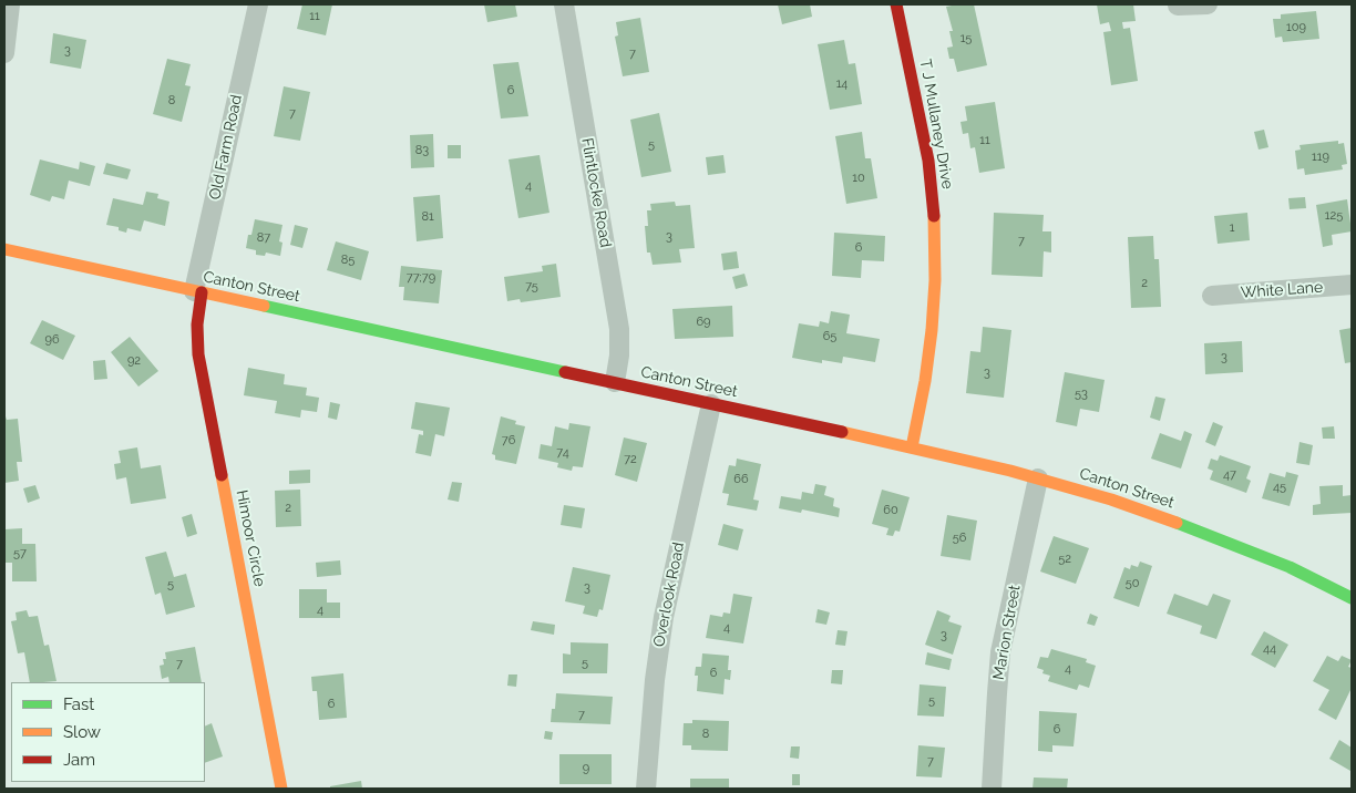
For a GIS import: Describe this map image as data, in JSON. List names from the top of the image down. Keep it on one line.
{"streets":{"street":["T J Mullaney Drive","Old Farm Road","Flintlocke Road","Canton Street","White Lane","Himoor Circle","Overlook Road","Marion Street"]},"crossings":[["T J Mullaney Drive","Canton Street"],["Old Farm Road","Canton Street"],["Old Farm Road","Himoor Circle"],["Flintlocke Road","Canton Street"],["Canton Street","Himoor Circle"],["Canton Street","Overlook Road"],["Canton Street","Marion Street"]],"house_numbers":["11","109","15","3","7","14","6","8","7","11","5","83","119","10","4","125","81","1","3","87","7","6","85","77;79","2","75","69","65","96","3","92","3","53","76","74","72","47","66","45","2","60","56","57","52","50","5","3","4","4","3","44","5","7","4","6","5","6","7","6","8","7","9"],"legend":["Fast","Slow","Jam"]}
